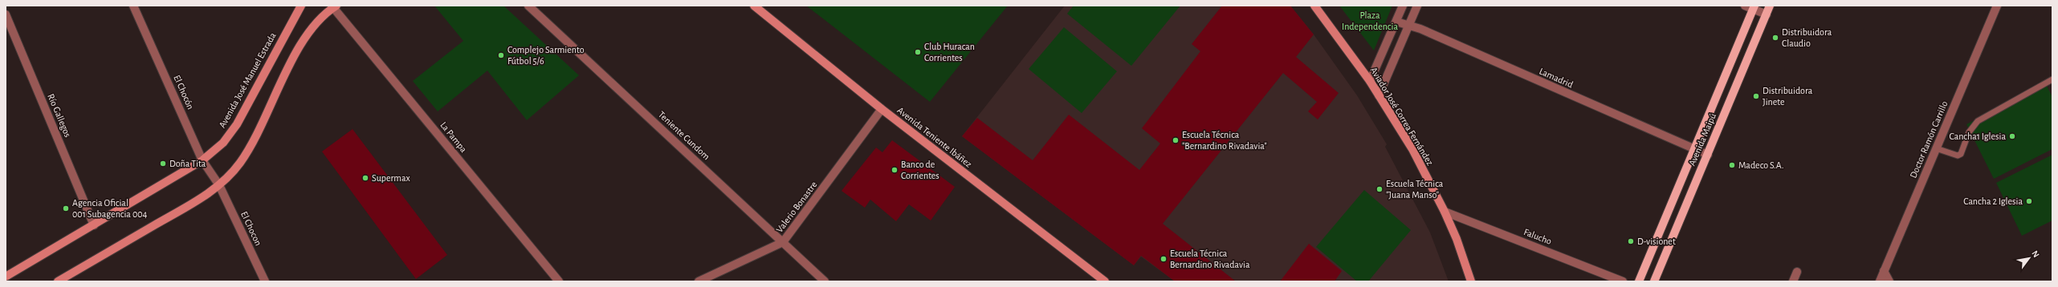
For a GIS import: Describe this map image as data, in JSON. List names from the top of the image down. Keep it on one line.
{"streets":{"main road":["Avenida José Manuel Estrada","Aviador José Correa Fernández","Avenida Teniente Ibáñez","Avenida Maipú"],"street":["Lamadrid","El Chocón","Río Gallegos","Teniente Cundom","La Pampa","Doctor Ramón Carrillo","Valerio Bonastre","El Chocon","Falucho"]},"crossings":[["Lamadrid","Avenida Maipú"],["Avenida José Manuel Estrada","El Chocón"],["Avenida José Manuel Estrada","Río Gallegos"],["El Chocón","El Chocon"],["Aviador José Correa Fernández","Falucho"],["Teniente Cundom","Valerio Bonastre"],["Avenida Teniente Ibáñez","Valerio Bonastre"]],"parks":["Plaza Independencia"],"places":["Distribuidora Claudio","Club Huracan Corrientes","Complejo Sarmiento Fútbol 5/6","Distribuidora Jinete","Cancha1 Iglesia","Escuela Técnica \"Bernardino Rivadavia\"","Doña Tita","Madeco S.A.","Banco de Corrientes","Supermax","Escuela Técnica \"Juana Manso\"","Cancha 2 Iglesia","Agencia Oficial 001 Subagencia 004","D-visionet","Escuela Técnica Bernardino Rivadavia"],"north":"top right"}
